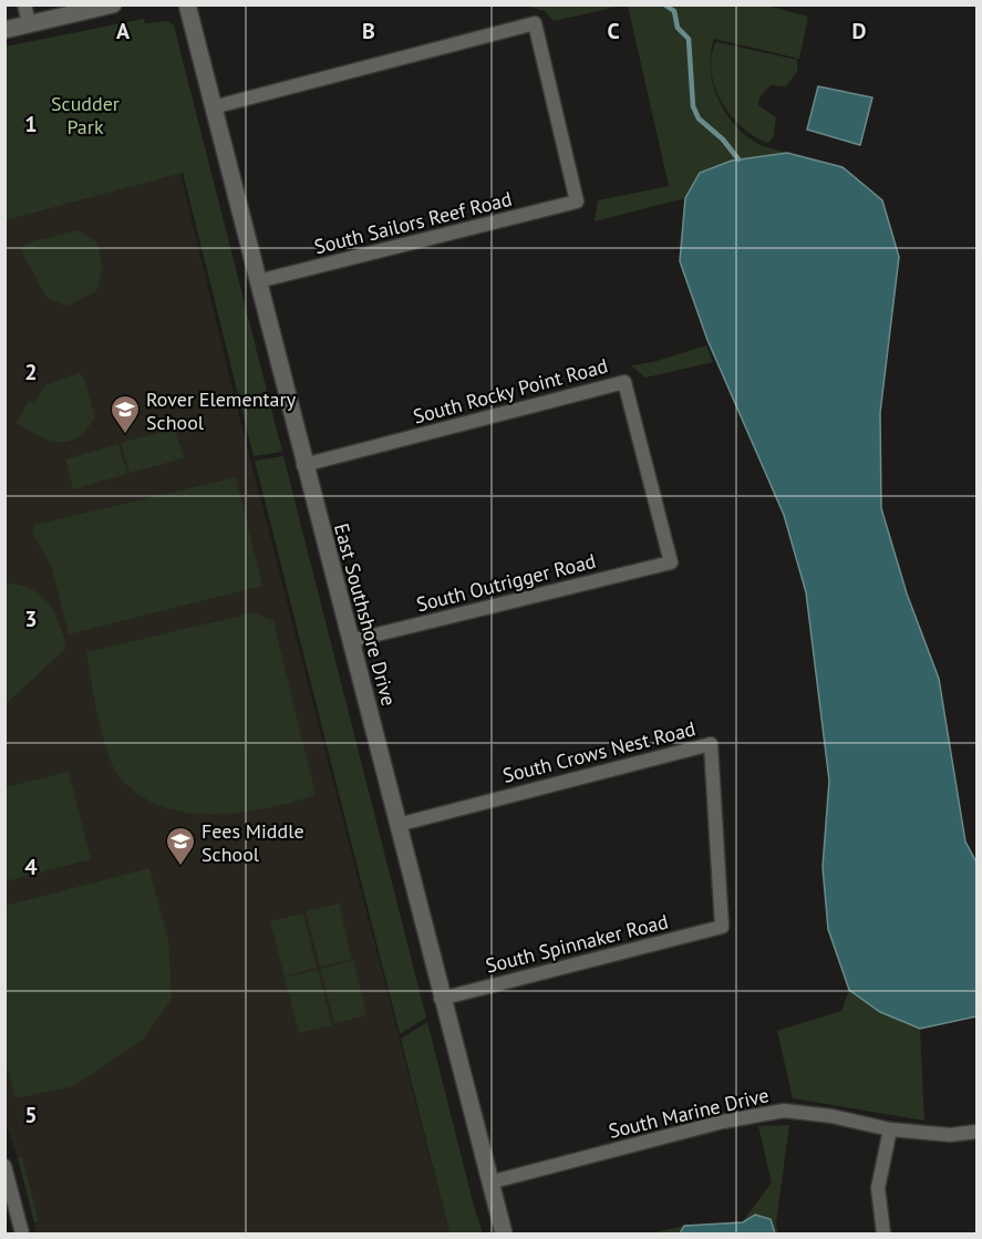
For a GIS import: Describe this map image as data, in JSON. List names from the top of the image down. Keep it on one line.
{"streets":{"street":["South Sailors Reef Road","South Rocky Point Road","South Outrigger Road","East Southshore Drive","South Crows Nest Road","South Spinnaker Road","South Marine Drive"]},"crossings":[["South Sailors Reef Road","East Southshore Drive"],["South Rocky Point Road","South Outrigger Road"],["South Rocky Point Road","East Southshore Drive"],["South Outrigger Road","East Southshore Drive"],["East Southshore Drive","South Crows Nest Road"],["East Southshore Drive","South Spinnaker Road"],["East Southshore Drive","South Marine Drive"],["South Crows Nest Road","South Spinnaker Road"]],"parks":["Scudder Park"],"places":{"school or university":["Rover Elementary School","Fees Middle School"]},"grid":{"columns":["A","B","C","D"],"rows":["1","2","3","4","5"]}}
